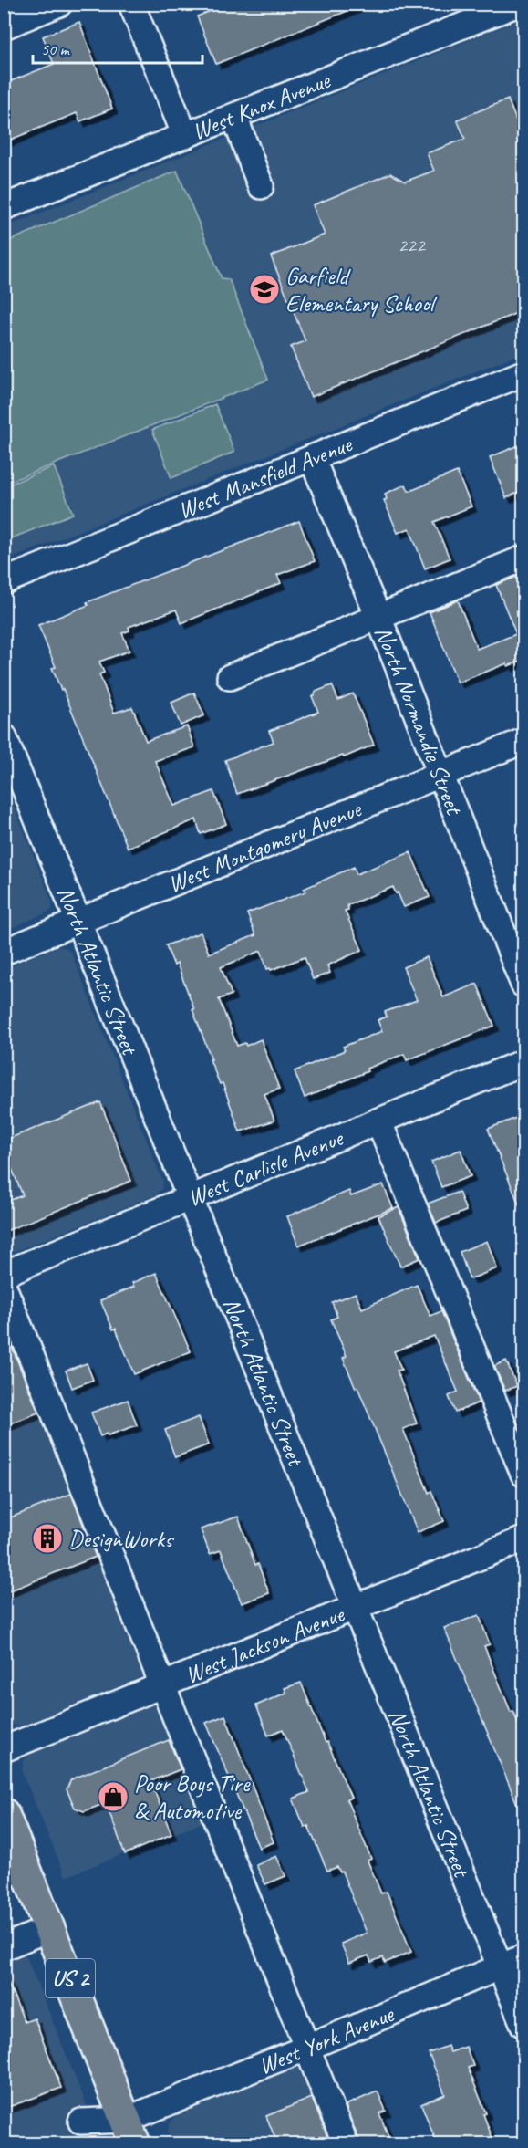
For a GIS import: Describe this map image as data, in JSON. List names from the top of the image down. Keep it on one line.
{"streets":{"main road":["US 2"],"street":["West Knox Avenue","West Mansfield Avenue","North Normandie Street","West Montgomery Avenue","North Atlantic Street","West Carlisle Avenue","West Jackson Avenue","West York Avenue"]},"crossings":[["West Mansfield Avenue","North Normandie Street"],["North Normandie Street","West Montgomery Avenue"],["West Montgomery Avenue","North Atlantic Street"],["North Atlantic Street","West Carlisle Avenue"],["North Atlantic Street","West Jackson Avenue"],["North Atlantic Street","West York Avenue"],["US 2","West York Avenue"]],"places":{"school or university":["Garfield Elementary School"],"building":["DesignWorks"],"shop":["Poor Boys Tire & Automotive"]},"house_numbers":["222"],"scale_bar":"50 m"}
